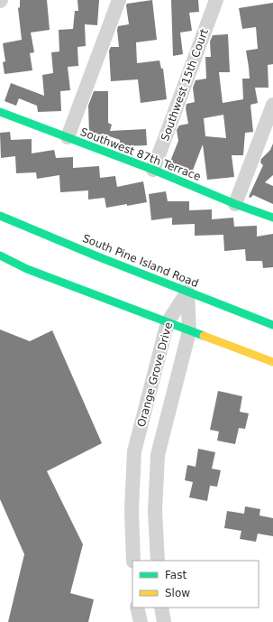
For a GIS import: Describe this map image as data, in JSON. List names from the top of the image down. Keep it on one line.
{"streets":{"main road":["Southwest 87th Terrace","South Pine Island Road"],"street":["Southwest 15th Court","Orange Grove Drive"]},"crossings":[["Southwest 15th Court","Southwest 87th Terrace"],["South Pine Island Road","Orange Grove Drive"]],"legend":["Fast","Slow"]}
